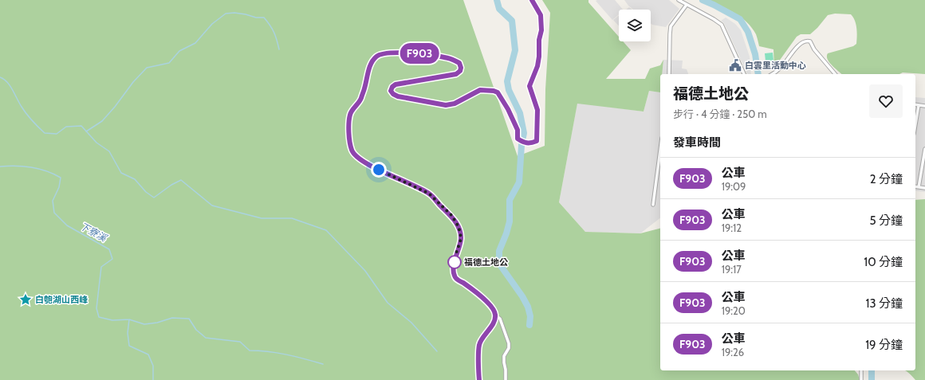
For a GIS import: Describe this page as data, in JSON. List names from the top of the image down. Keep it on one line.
{"water":["下寮溪"],"places":{"public building":["白雲里活動中心"],"other":["福德土地公"],"place":["白匏湖山西峰"]},"lines":["bus line F903"],"page":{"on_map":"F903","heading":[["福德土地公","步行 · 4 分鐘 · 250 m"],"發車時間"],"list":[{"mark":"F903","name":"公車","note":"19:09","value":"2 分鐘"},{"mark":"F903","name":"公車","note":"19:12","value":"5 分鐘"},{"mark":"F903","name":"公車","note":"19:17","value":"10 分鐘"},{"mark":"F903","name":"公車","note":"19:20","value":"13 分鐘"},{"mark":"F903","name":"公車","note":"19:26","value":"19 分鐘"}]}}
